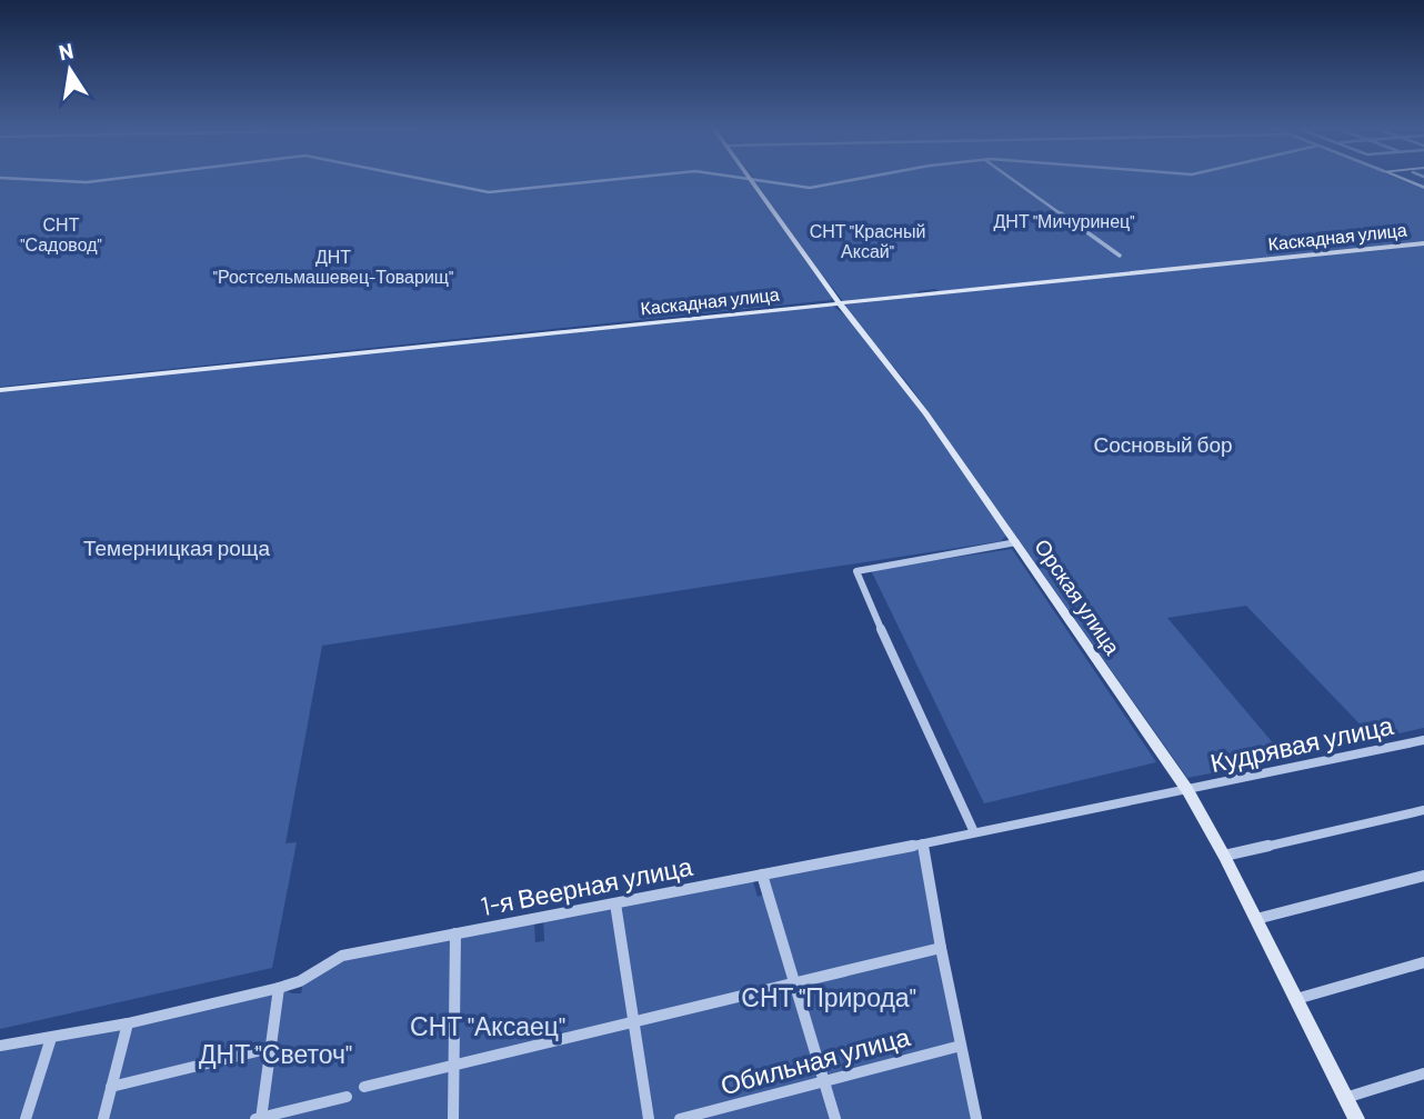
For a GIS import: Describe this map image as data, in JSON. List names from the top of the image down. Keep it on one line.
{"streets":{"street":["Каскадная улица","Орская улица","Кудрявая улица","1-я Веерная улица","Обильная улица"]},"crossings":[["Каскадная улица","Орская улица"],["Орская улица","Кудрявая улица"],["Орская улица","1-я Веерная улица"],["Кудрявая улица","1-я Веерная улица"]],"parks":["ДНТ \"Мичуринец\"","СНТ \"Садовод\"","СНТ \"Красный Аксай\"","ДНТ \"Ростсельмашевец-Товарищ\"","Сосновый бор","Темерницкая роща","СНТ \"Природа\"","СНТ \"Аксаец\"","ДНТ \"Светоч\""],"north":"top"}
